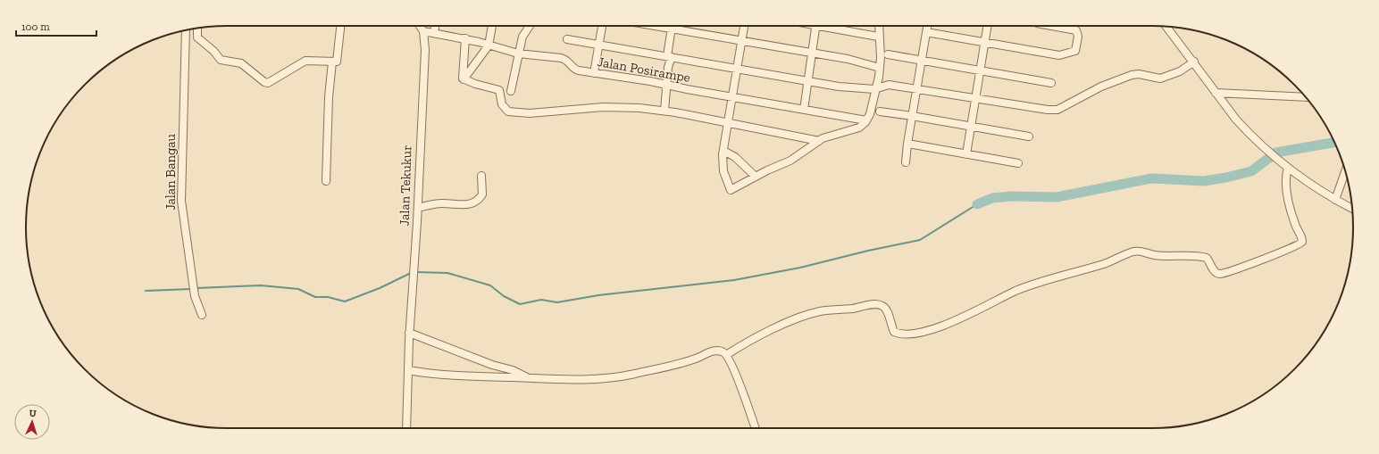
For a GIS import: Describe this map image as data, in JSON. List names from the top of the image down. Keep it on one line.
{"streets":{"street":["Jalan Posirampe","Jalan Bangau","Jalan Tekukur"]},"crossings":[["Jalan Posirampe","Jalan Tekukur"]],"scale_bar":"100 m","north":"top"}
